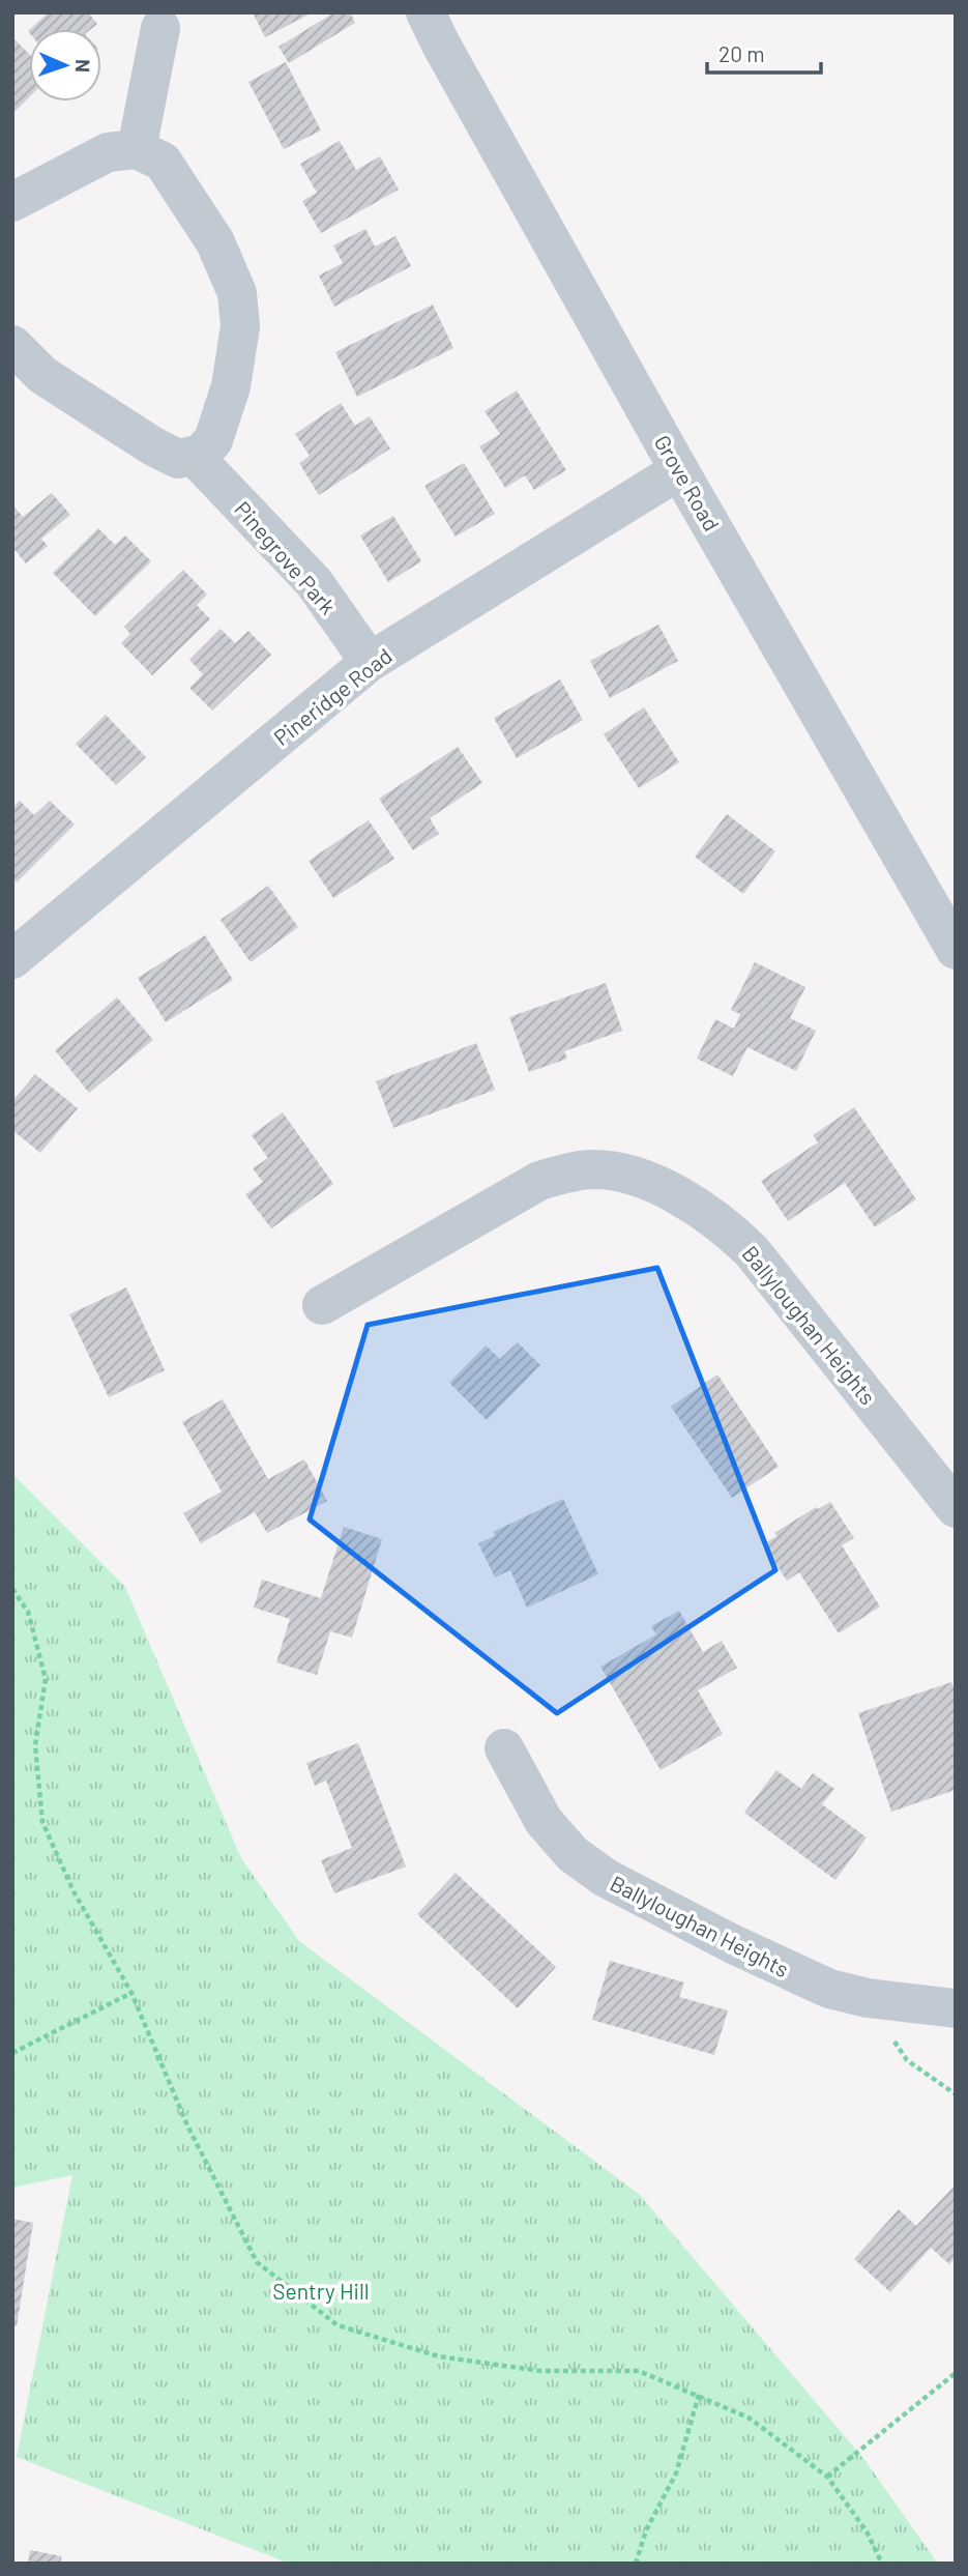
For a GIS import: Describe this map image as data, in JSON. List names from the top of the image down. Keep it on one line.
{"streets":{"street":["Grove Road","Pinegrove Park","Pineridge Road","Ballyloughan Heights"]},"crossings":[["Grove Road","Pineridge Road"],["Pinegrove Park","Pineridge Road"]],"parks":["Sentry Hill"],"scale_bar":"20 m","north":"right"}
